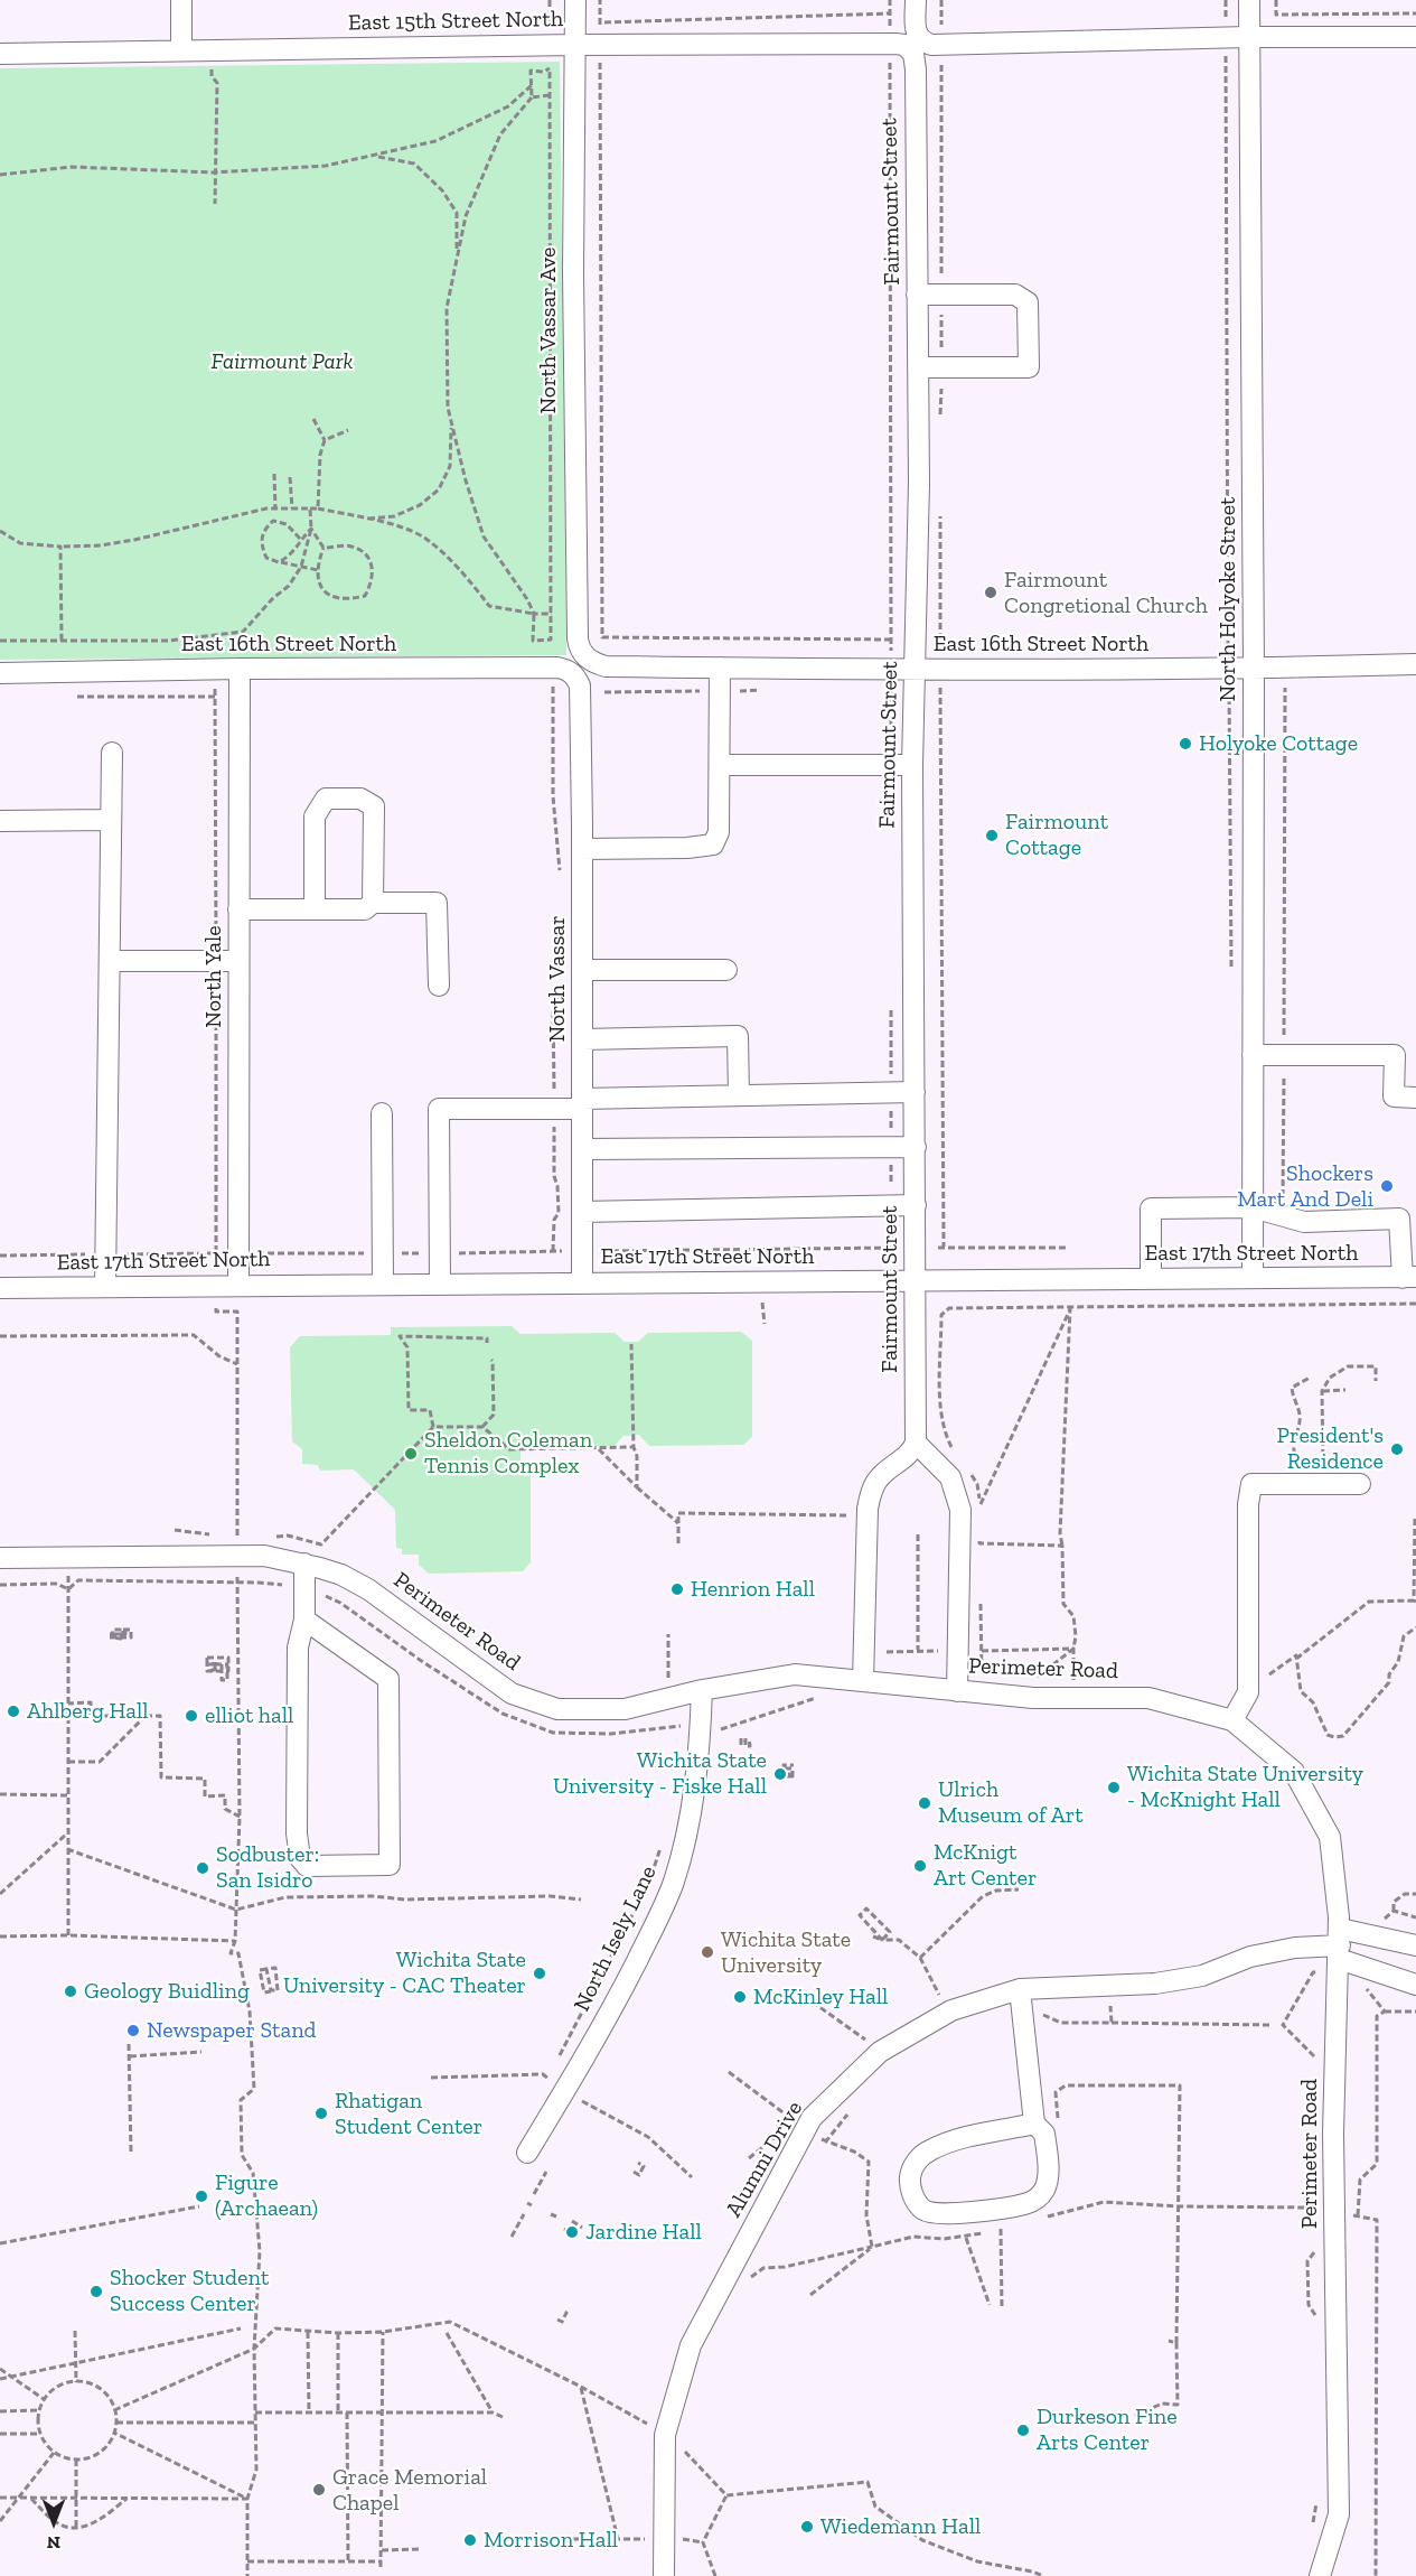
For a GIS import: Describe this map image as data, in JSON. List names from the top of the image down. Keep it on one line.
{"streets":{"street":["East 15th Street North","Fairmount Street","North Vassar Ave","North Holyoke Street","East 16th Street North","North Yale","North Vassar","East 17th Street North","Perimeter Road","North Isely Lane","Alumni Drive"]},"crossings":[["East 15th Street North","Fairmount Street"],["East 15th Street North","North Vassar Ave"],["East 15th Street North","North Holyoke Street"],["Fairmount Street","East 16th Street North"],["Fairmount Street","East 17th Street North"],["North Vassar Ave","East 16th Street North"],["North Holyoke Street","East 16th Street North"],["North Holyoke Street","East 17th Street North"],["East 16th Street North","North Yale"],["East 16th Street North","North Vassar"],["North Yale","East 17th Street North"],["North Vassar","East 17th Street North"],["Perimeter Road","North Isely Lane"],["Perimeter Road","Alumni Drive"]],"parks":["Fairmount Park"],"places":["Fairmount Congretional Church","Holyoke Cottage","Fairmount Cottage","Shockers Mart And Deli","President's Residence","Sheldon Coleman Tennis Complex","Henrion Hall","Ahlberg Hall","elliot hall","Wichita State University - Fiske Hall","Wichita State University - McKnight Hall","Ulrich Museum of Art","McKnigt Art Center","Sodbuster: San Isidro","Wichita State University","Wichita State University - CAC Theater","Geology Buidling","McKinley Hall","Newspaper Stand","Rhatigan Student Center","Figure (Archaean)","Jardine Hall","Shocker Student Success Center","Durkeson Fine Arts Center","Grace Memorial Chapel","Wiedemann Hall","Morrison Hall"],"north":"bottom"}
